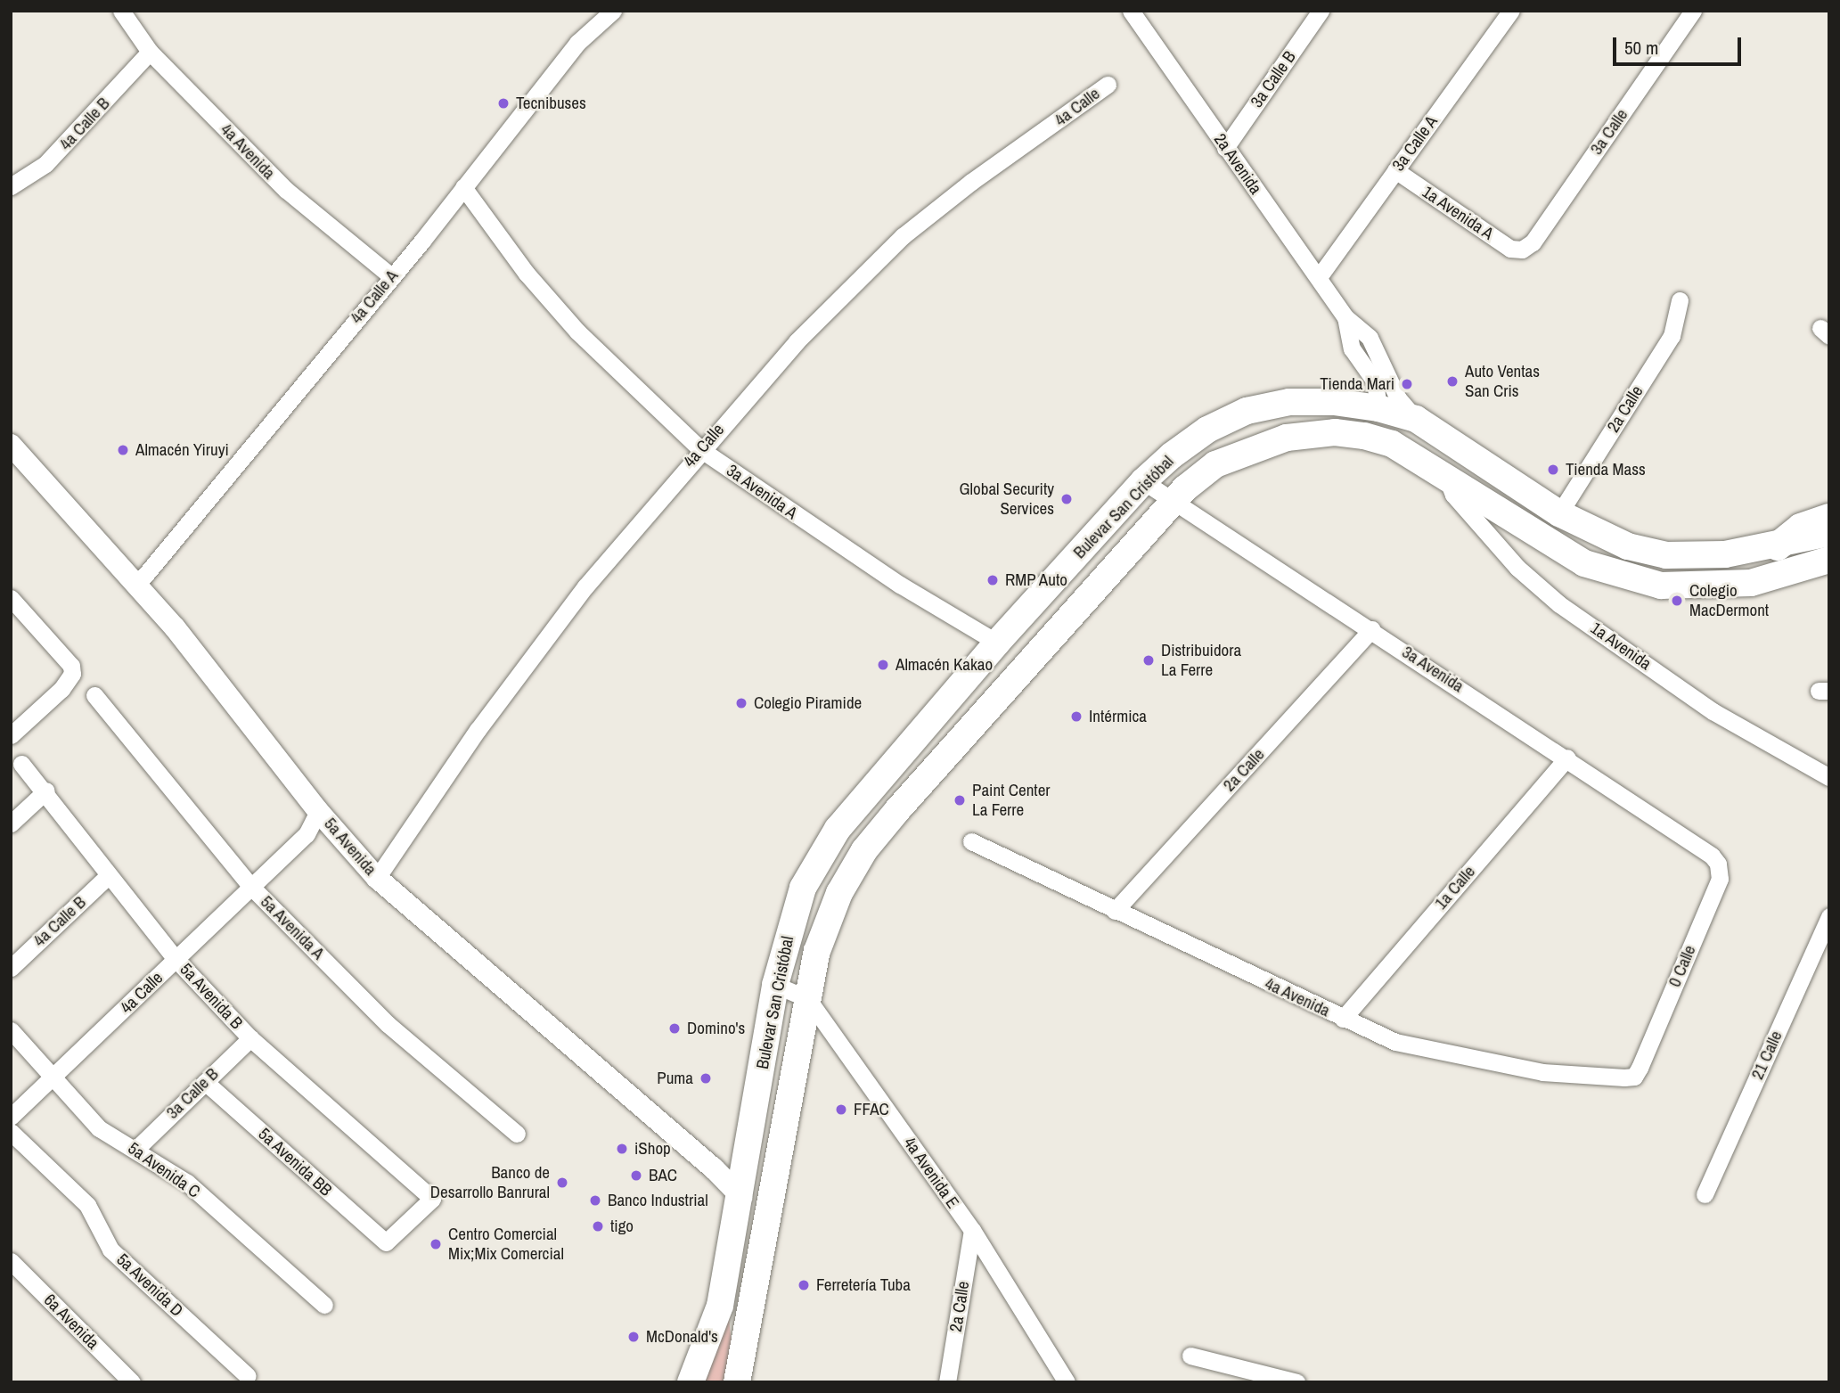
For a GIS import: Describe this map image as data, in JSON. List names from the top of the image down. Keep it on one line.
{"streets":{"main road":["Bulevar San Cristóbal"],"street":["3a Calle B","4a Calle","4a Calle B","3a Calle","3a Calle A","4a Avenida","2a Avenida","1a Avenida A","4a Calle A","2a Calle","3a Avenida A","1a Avenida","3a Avenida","5a Avenida","1a Calle","5a Avenida A","0 Calle","5a Avenida B","21 Calle","5a Avenida BB","5a Avenida C","4a Avenida E","5a Avenida D","6a Avenida"]},"crossings":[["3a Calle B","2a Avenida"],["3a Calle B","5a Avenida B"],["3a Calle B","5a Avenida BB"],["3a Calle B","5a Avenida C"],["4a Calle","3a Avenida A"],["4a Calle","5a Avenida"],["4a Calle","5a Avenida A"],["4a Calle","5a Avenida B"],["4a Calle","5a Avenida C"],["4a Calle B","4a Avenida"],["4a Calle B","5a Avenida B"],["3a Calle","1a Avenida A"],["3a Calle A","2a Avenida"],["3a Calle A","1a Avenida A"],["4a Avenida","4a Calle A"],["4a Avenida","2a Calle"],["4a Avenida","1a Calle"],["4a Avenida","0 Calle"],["2a Avenida","Bulevar San Cristóbal"],["4a Calle A","3a Avenida A"],["4a Calle A","5a Avenida"],["2a Calle","Bulevar San Cristóbal"],["2a Calle","3a Avenida"],["2a Calle","4a Avenida E"],["3a Avenida A","Bulevar San Cristóbal"],["Bulevar San Cristóbal","1a Avenida"],["Bulevar San Cristóbal","3a Avenida"],["Bulevar San Cristóbal","5a Avenida"],["Bulevar San Cristóbal","4a Avenida E"],["3a Avenida","1a Calle"],["3a Avenida","0 Calle"],["5a Avenida B","5a Avenida BB"]],"places":["Tecnibuses","Auto Ventas San Cris","Tienda Mari","Almacén Yiruyi","Tienda Mass","Global Security Services","RMP Auto","Colegio MacDermont","Distribuidora La Ferre","Almacén Kakao","Colegio Piramide","Intérmica","Paint Center La Ferre","Domino's","Puma","FFAC","iShop","BAC","Banco de Desarrollo Banrural","Banco Industrial","tigo","Centro Comercial Mix;Mix Comercial","Ferretería Tuba","McDonald's"],"scale_bar":"50 m"}
